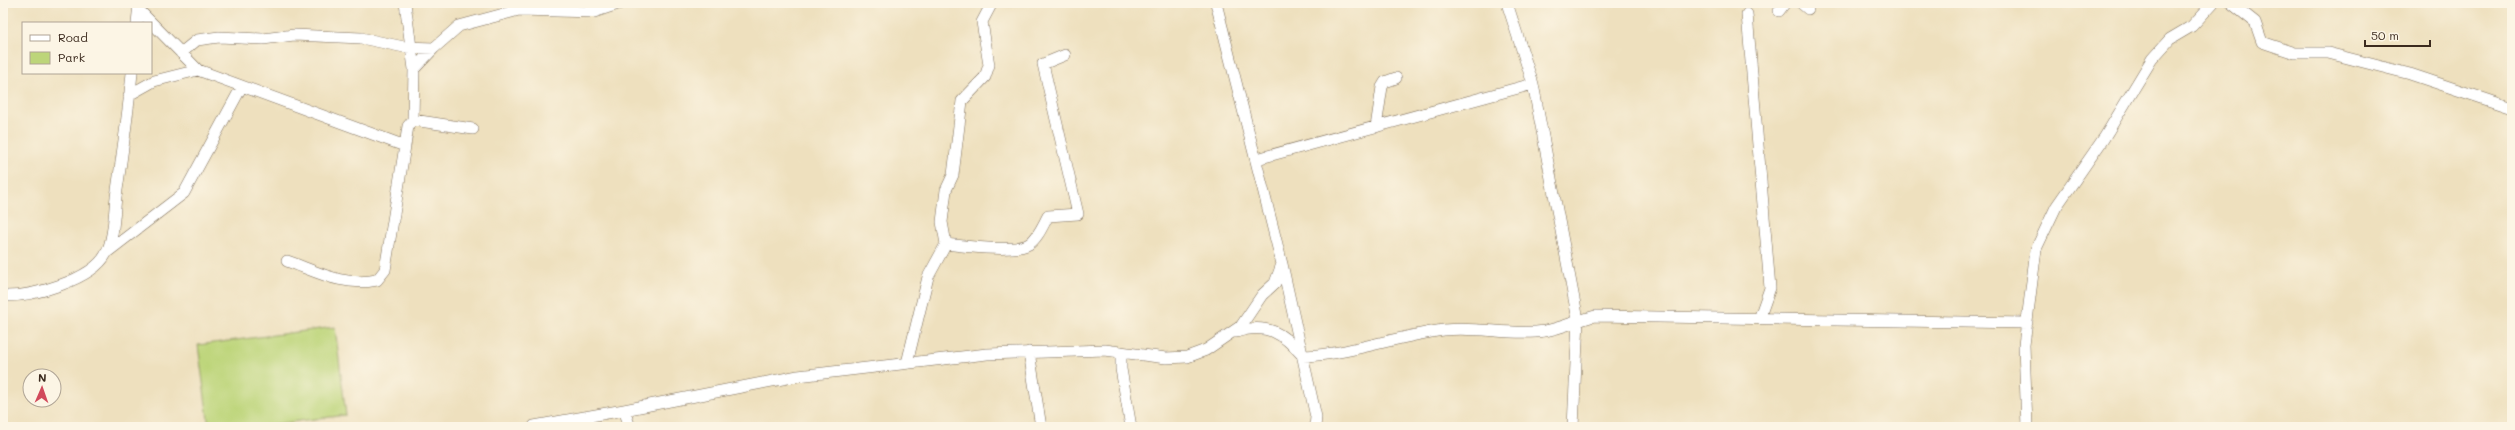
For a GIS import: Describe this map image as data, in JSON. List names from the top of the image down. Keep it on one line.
{"legend":["Road","Park"],"scale_bar":"50 m","north":"top"}
